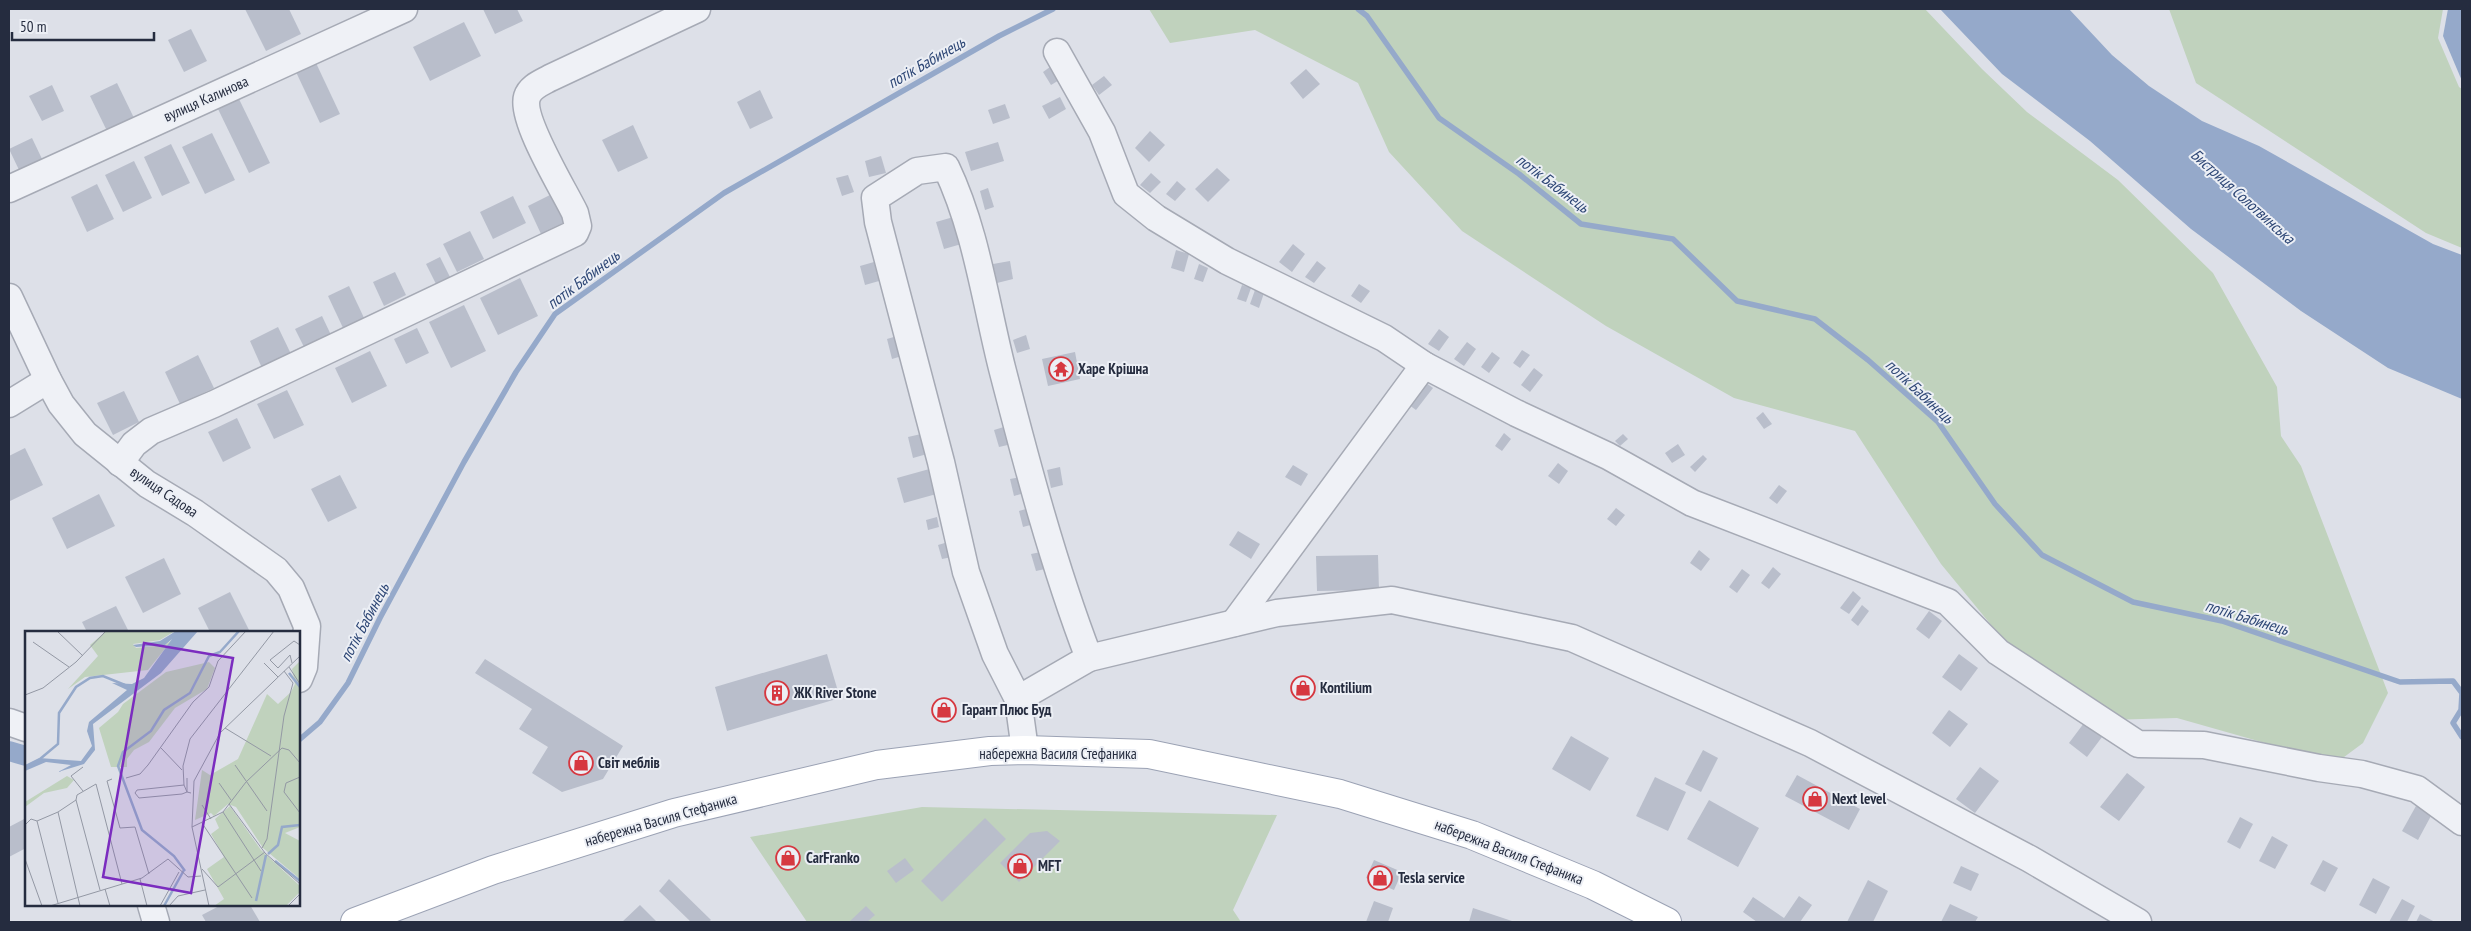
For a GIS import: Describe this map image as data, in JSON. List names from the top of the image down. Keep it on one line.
{"streets":{"main road":["набережна Василя Стефаника"],"street":["вулиця Калинова","вулиця Садова"]},"water":["потік Бабинець","Бистриця Солотвинська"],"places":{"temple":["Харе Крішна"],"shop":["Kontilium","Гарант Плюс Буд","Світ меблів","Next level","CarFranko","MFT","Tesla service"],"building":["ЖК River Stone"]},"scale_bar":"50 m"}
